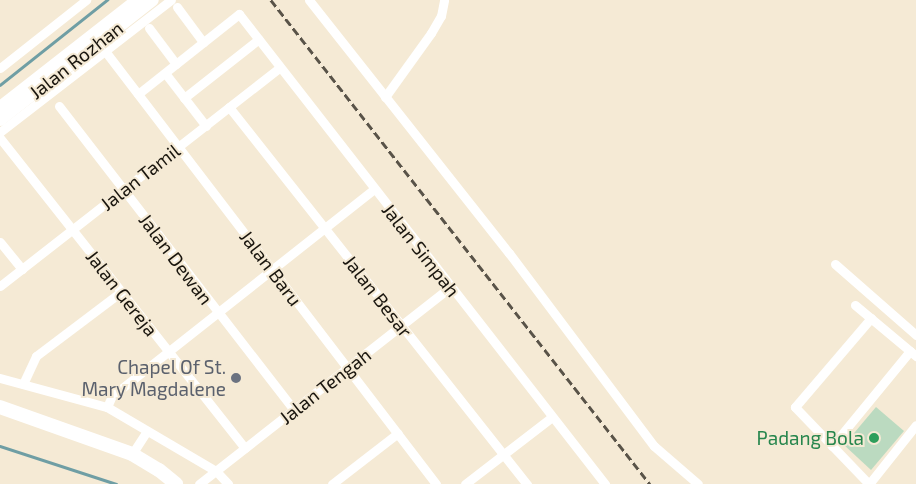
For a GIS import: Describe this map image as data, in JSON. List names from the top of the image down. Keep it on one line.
{"streets":{"main road":["Jalan Rozhan"],"street":["Jalan Tamil","Jalan Simpah","Jalan Dewan","Jalan Baru","Jalan Gereja","Jalan Besar","Jalan Tengah"]},"crossings":[["Jalan Tamil","Jalan Simpah"],["Jalan Tamil","Jalan Dewan"],["Jalan Tamil","Jalan Baru"],["Jalan Tamil","Jalan Gereja"],["Jalan Tamil","Jalan Besar"],["Jalan Simpah","Jalan Tengah"],["Jalan Dewan","Jalan Tengah"],["Jalan Baru","Jalan Tengah"],["Jalan Gereja","Jalan Tengah"],["Jalan Besar","Jalan Tengah"]],"places":["Chapel Of St. Mary Magdalene","Padang Bola"]}
